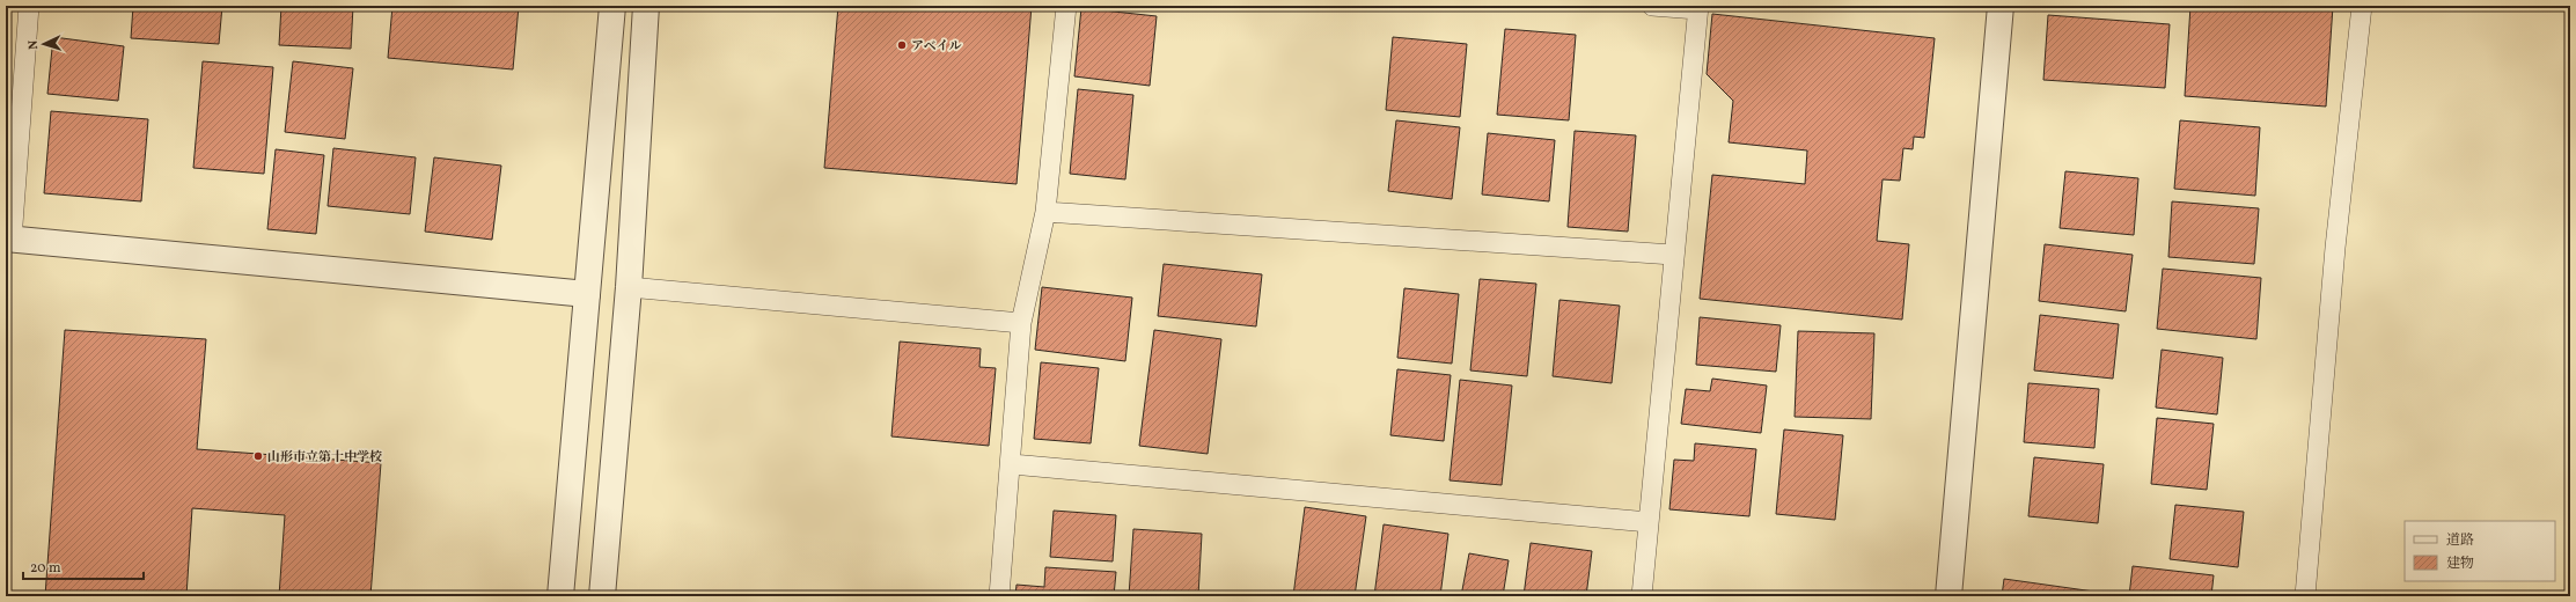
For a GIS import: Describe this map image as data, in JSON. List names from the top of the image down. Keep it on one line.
{"places":["アベイル","山形市立第十中学校"],"legend":["道路","建物"],"scale_bar":"20 m","north":"left"}
